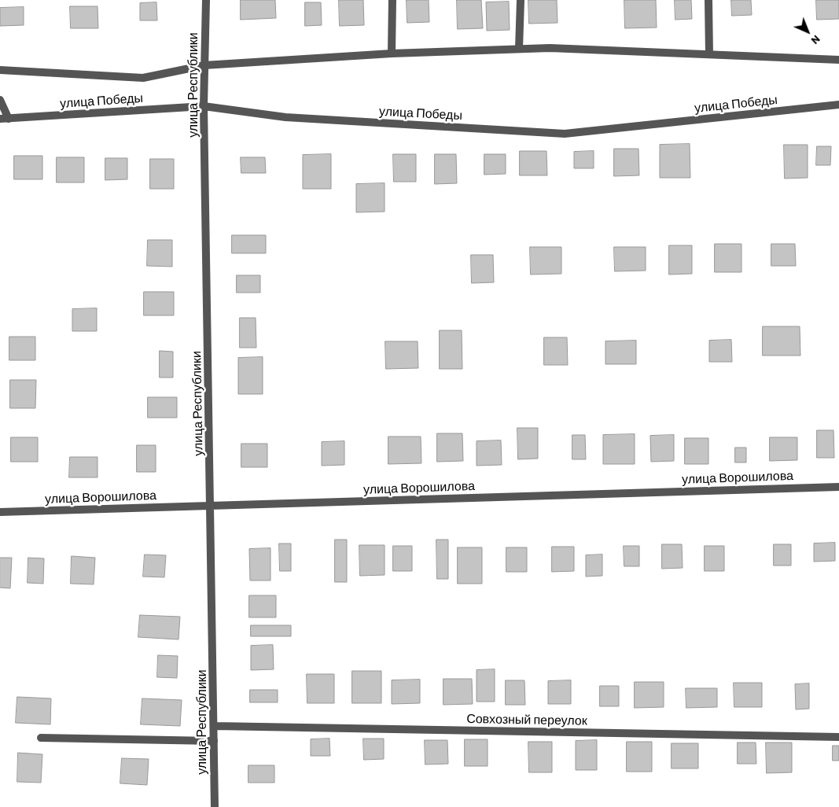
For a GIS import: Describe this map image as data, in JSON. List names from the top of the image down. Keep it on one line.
{"streets":{"street":["улица Республики","улица Победы","улица Ворошилова","Совхозный переулок"]},"crossings":[["улица Республики","улица Победы"],["улица Республики","улица Ворошилова"],["улица Республики","Совхозный переулок"]],"north":"bottom right"}
